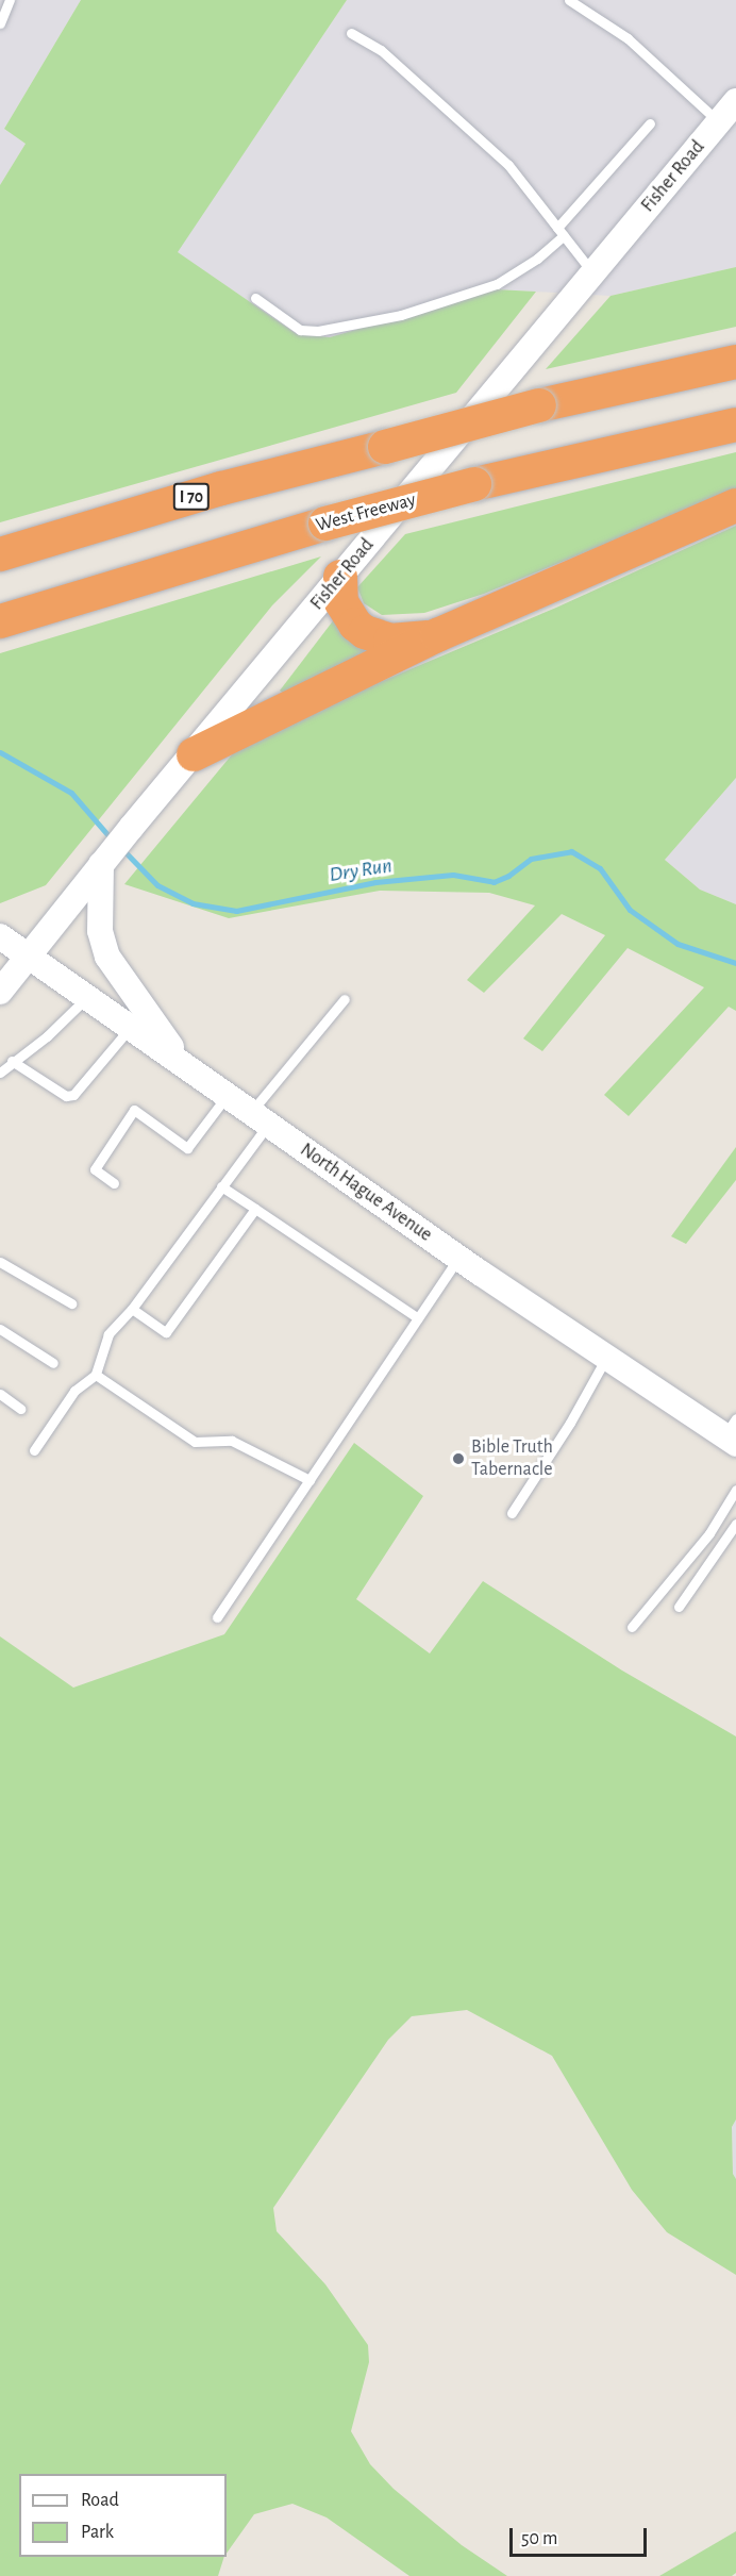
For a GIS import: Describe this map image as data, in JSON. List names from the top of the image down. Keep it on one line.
{"streets":{"highway":["I 70","West Freeway"],"main road":["Fisher Road","North Hague Avenue"]},"crossings":[["Fisher Road","North Hague Avenue"]],"water":["Dry Run"],"places":["Bible Truth Tabernacle"],"legend":["Road","Park"],"scale_bar":"50 m"}
